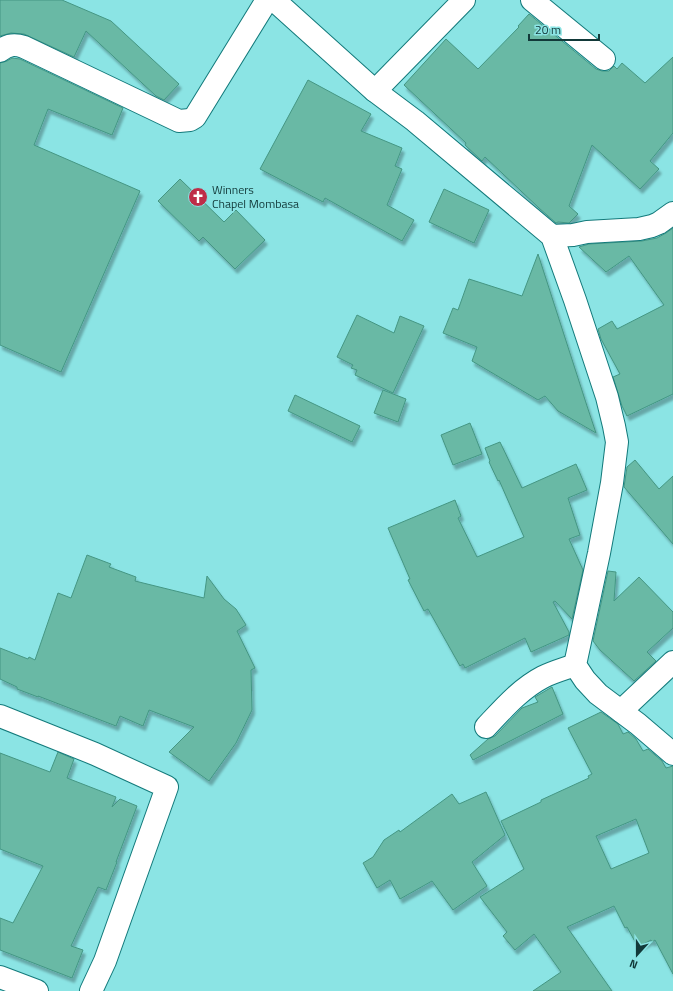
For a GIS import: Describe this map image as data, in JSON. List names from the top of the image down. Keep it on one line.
{"places":{"church":["Winners Chapel Mombasa"]},"scale_bar":"20 m","north":"bottom"}
